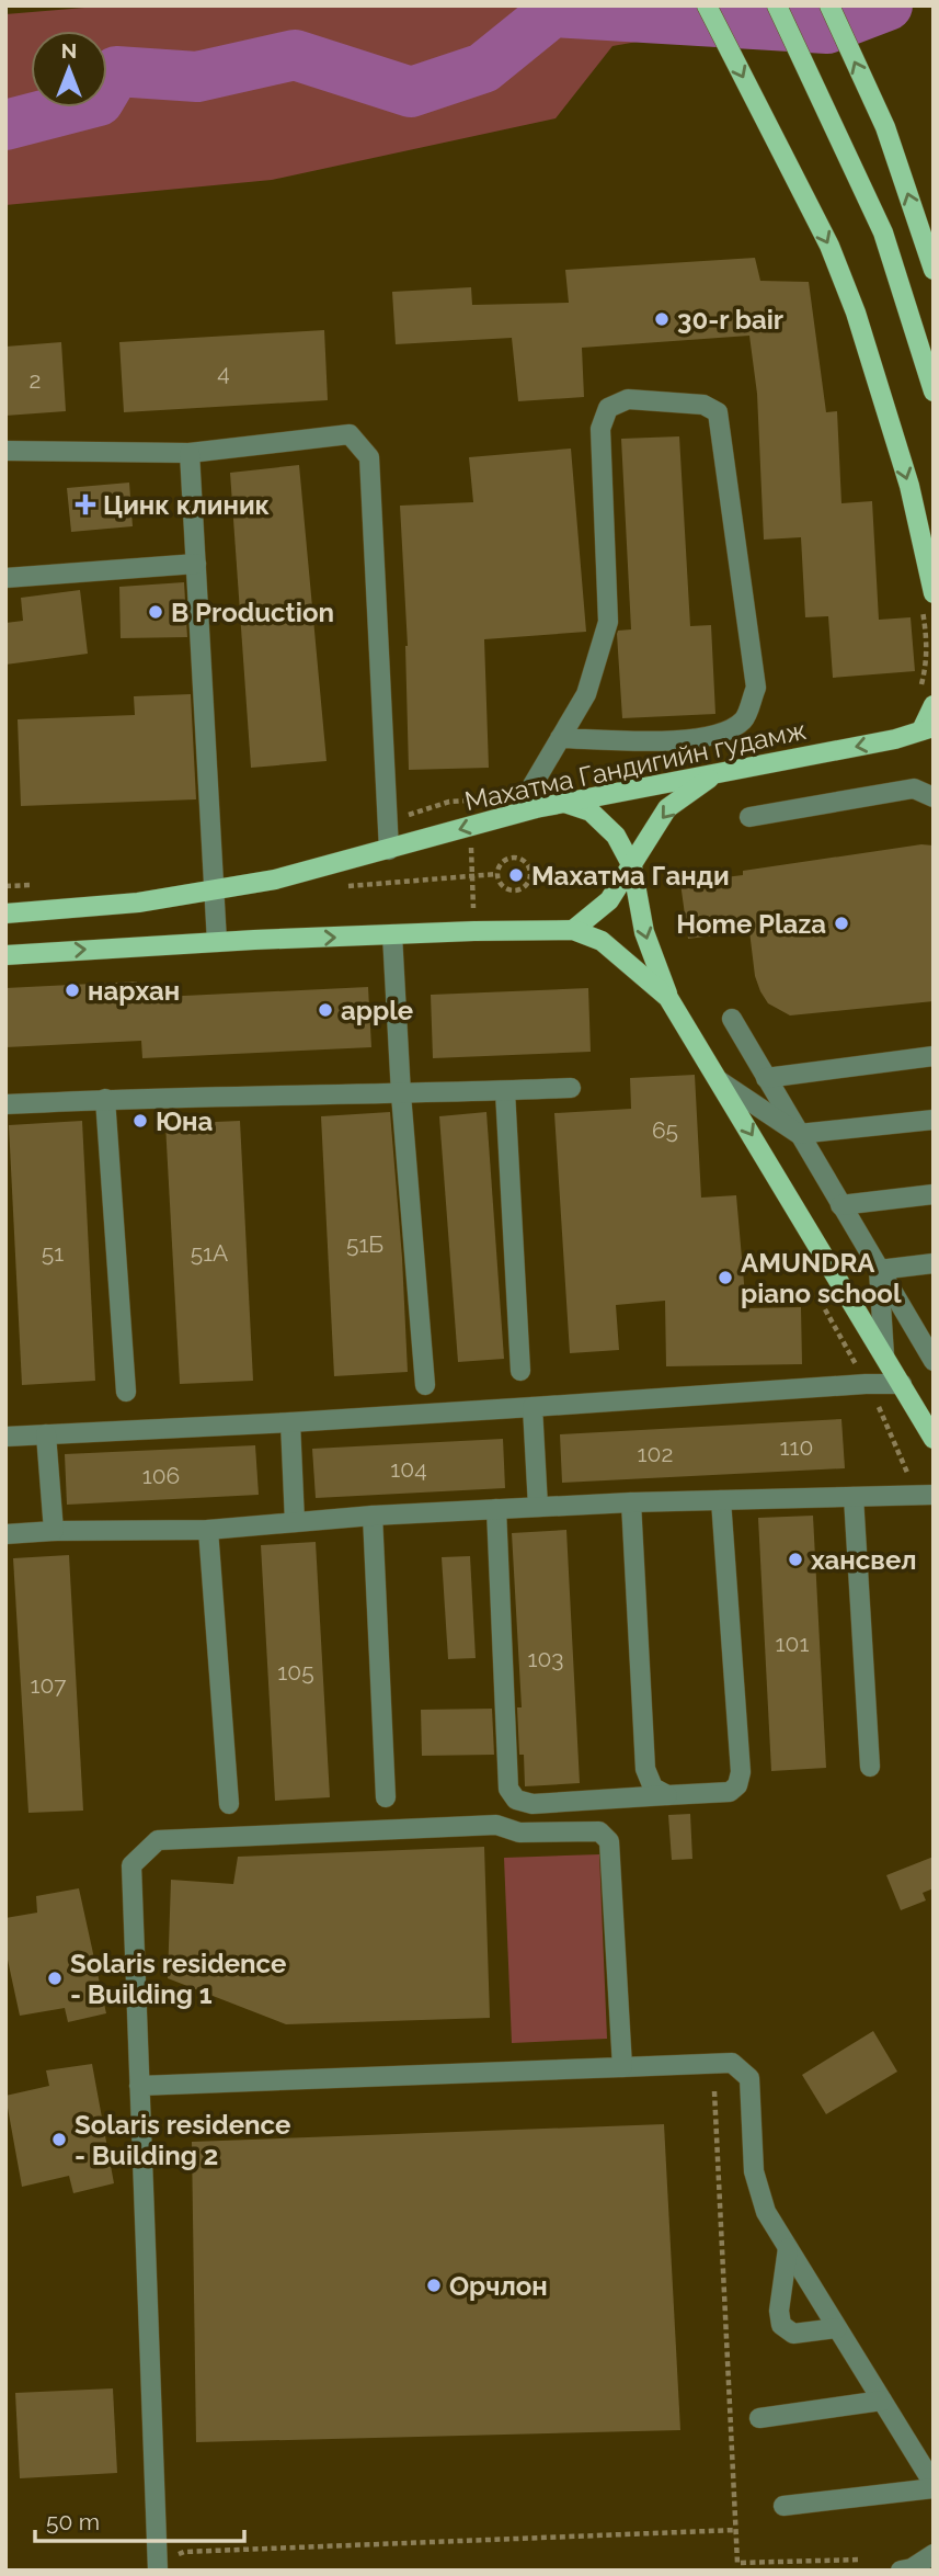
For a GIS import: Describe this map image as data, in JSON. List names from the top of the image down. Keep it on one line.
{"streets":{"main road":["Махатма Гандигийн гудамж"]},"places":{"other":["30-r bair","B Production","Махатма Ганди","Home Plaza","нархан","apple","Юна","AMUNDRA piano school","хансвел","Solaris residence - Building 1","Solaris residence - Building 2","Орчлон"],"health":["Цинк клиник"]},"house_numbers":["4","2","65","51Б","51","51A","110","102","104","106","101","103","105","107"],"scale_bar":"50 m","north":"top"}
